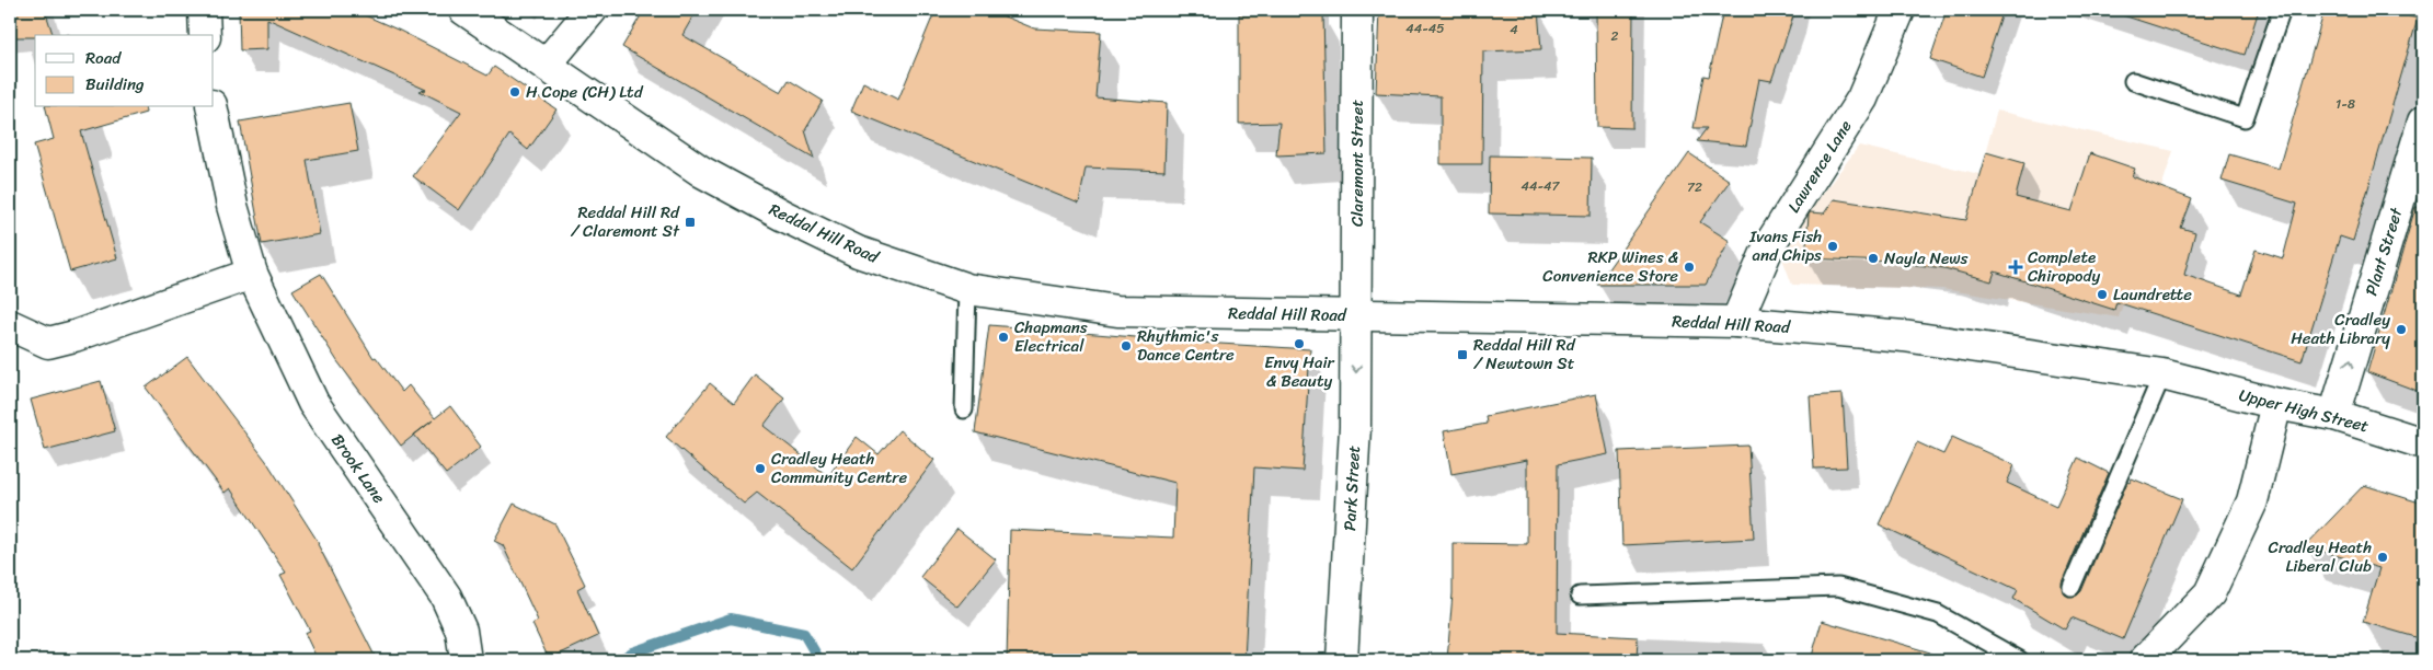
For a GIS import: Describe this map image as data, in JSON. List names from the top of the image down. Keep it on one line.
{"streets":{"street":["Claremont Street","Lawrence Lane","Reddal Hill Road","Plant Street","Upper High Street","Brook Lane","Park Street"]},"crossings":[["Claremont Street","Reddal Hill Road"],["Claremont Street","Park Street"],["Lawrence Lane","Reddal Hill Road"],["Reddal Hill Road","Upper High Street"],["Reddal Hill Road","Park Street"],["Plant Street","Upper High Street"]],"one_way":["Plant Street","Park Street"],"places":{"other":["H Cope (CH) Ltd","Ivans Fish and Chips","Nayla News","RKP Wines & Convenience Store","Laundrette","Cradley Heath Library","Chapmans Electrical","Envy Hair & Beauty","Rhythmic's Dance Centre","Cradley Heath Community Centre","Cradley Heath Liberal Club"],"transit":["Reddal Hill Rd / Claremont St","Reddal Hill Rd / Newtown St"],"health":["Complete Chiropody"]},"house_numbers":["44-45","4","2","1-8","44-47","72"],"legend":["Road","Building"]}
